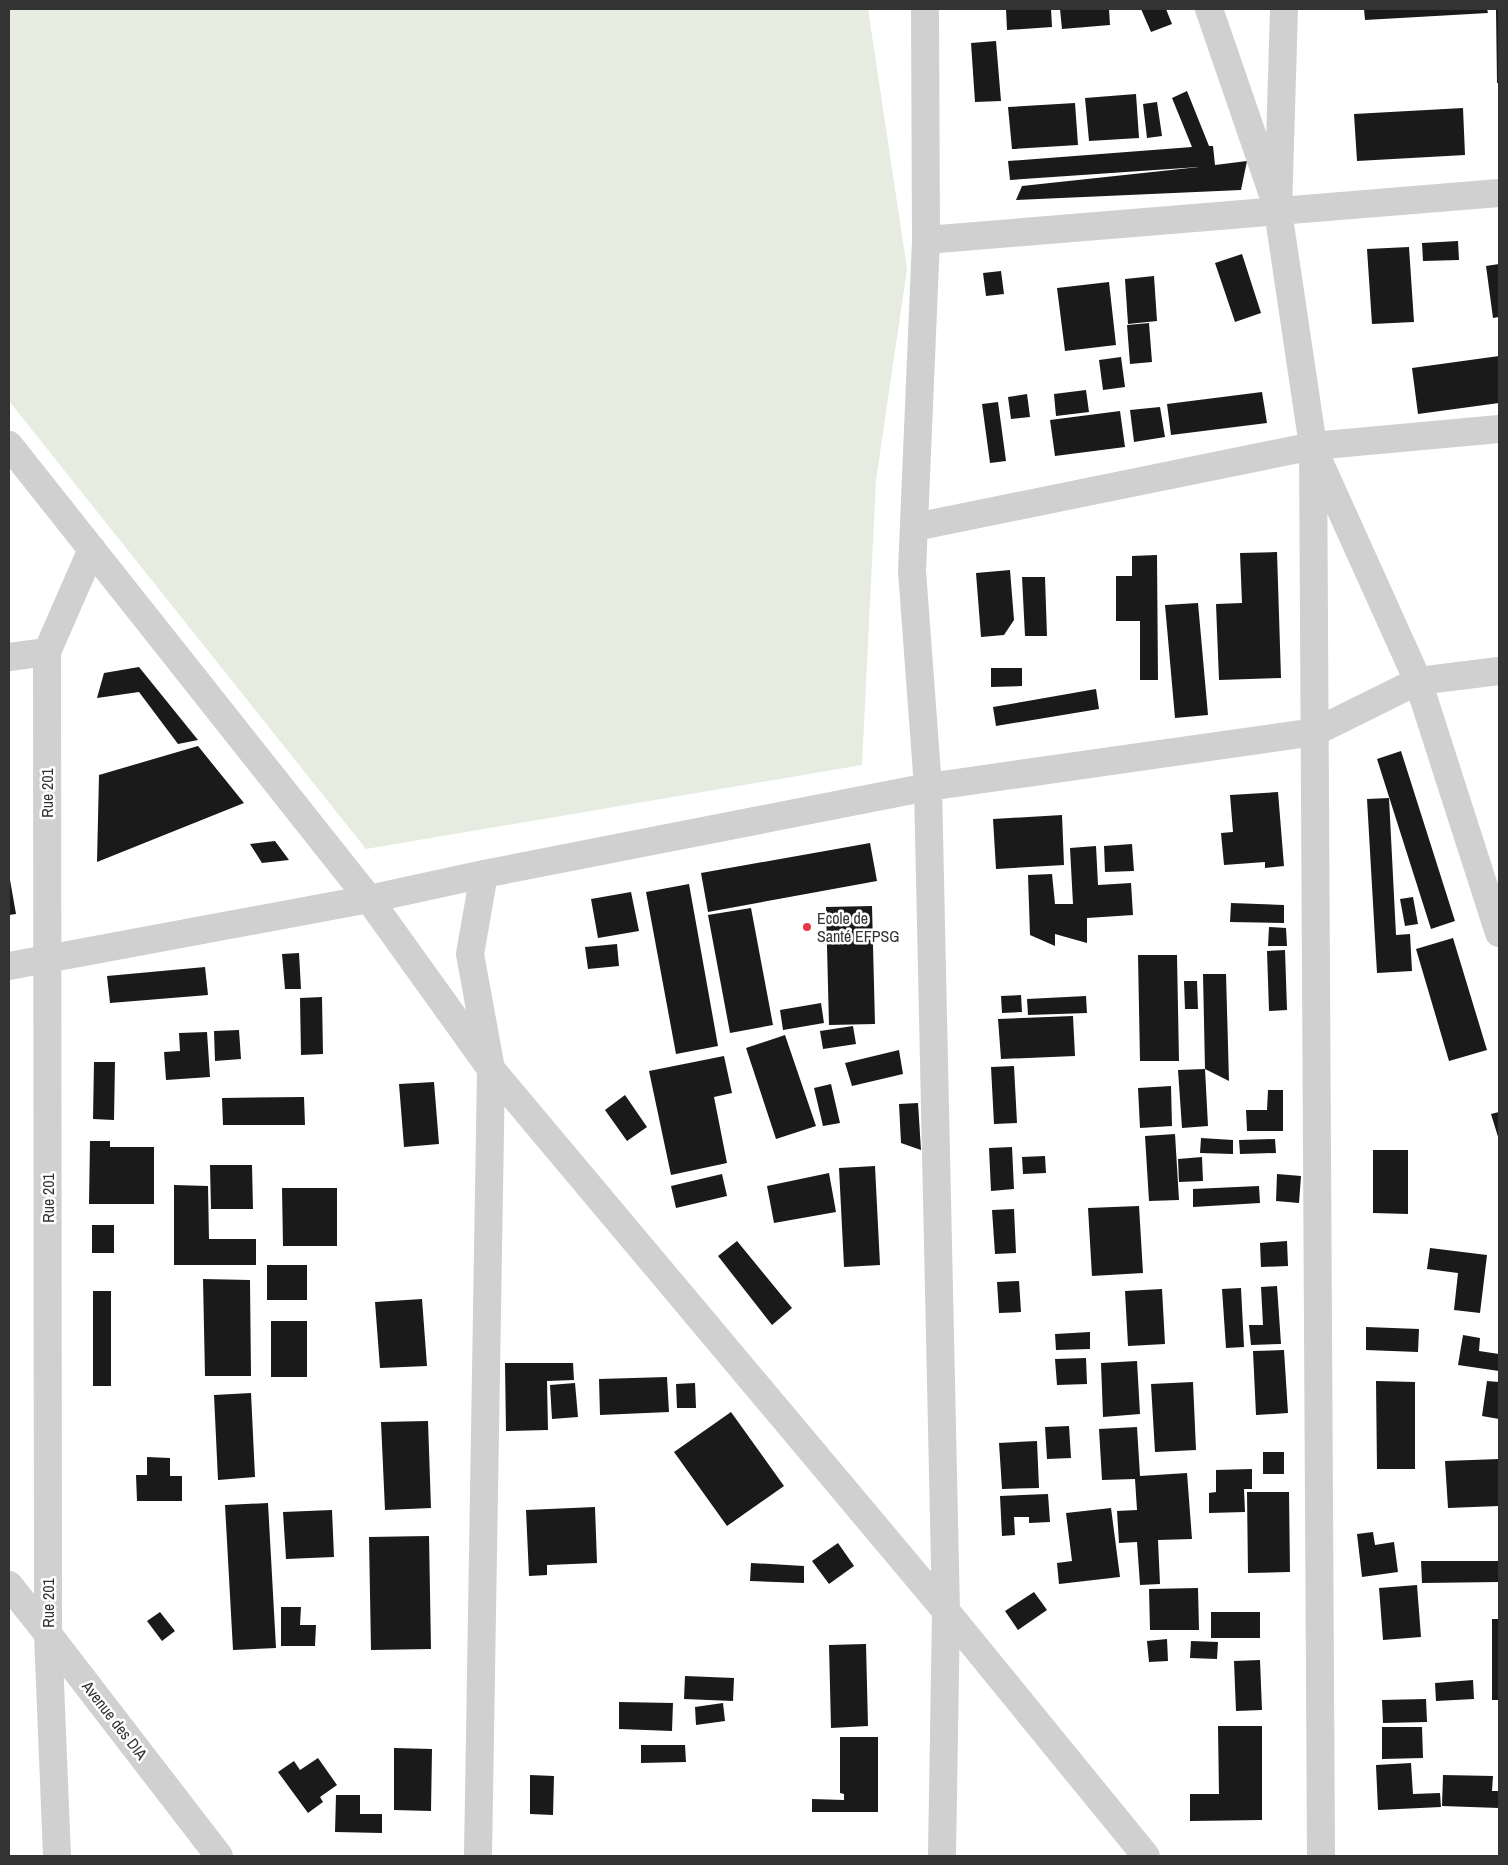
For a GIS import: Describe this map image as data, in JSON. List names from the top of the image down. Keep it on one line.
{"streets":{"street":["Rue 201","Avenue des DIA"]},"crossings":[["Rue 201","Avenue des DIA"]],"places":["Ecole de Santé EFPSG"]}
